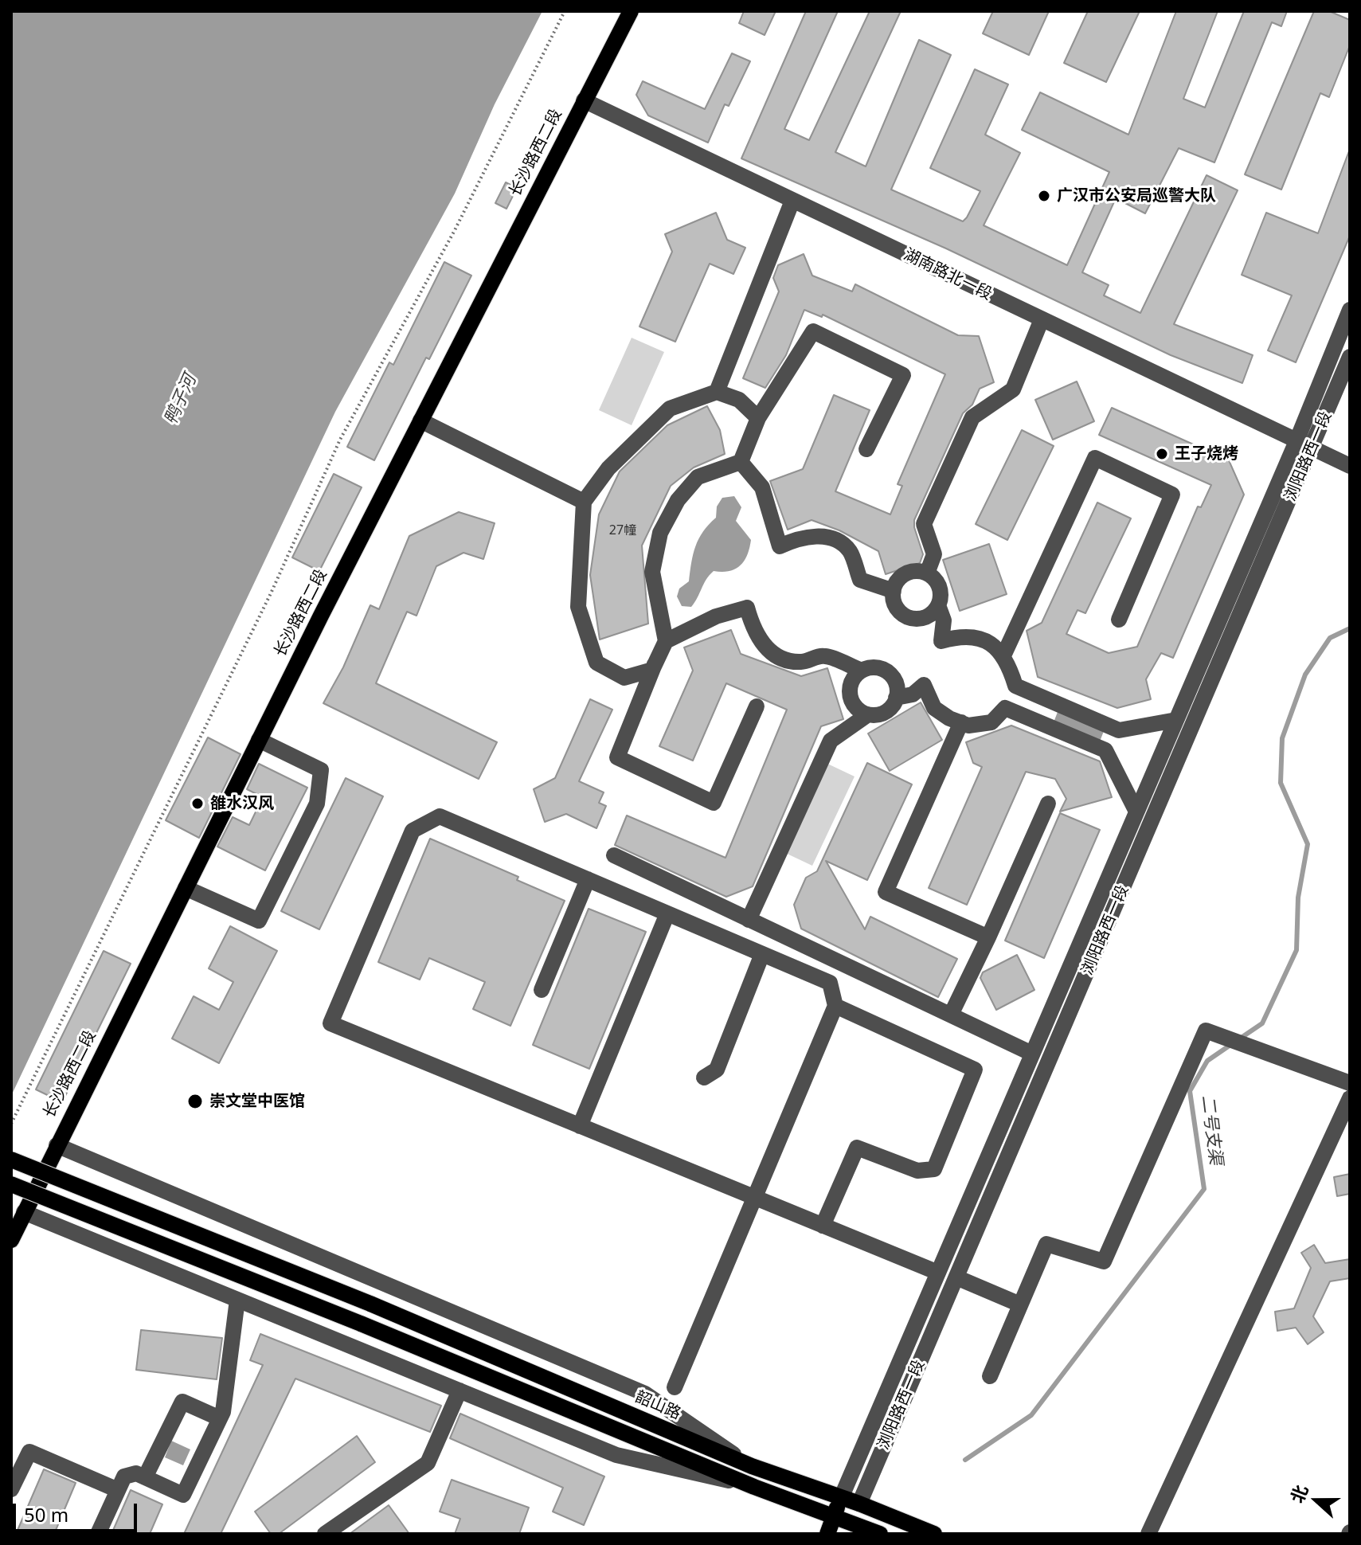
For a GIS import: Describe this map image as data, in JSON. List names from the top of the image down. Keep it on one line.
{"streets":{"main road":["长沙路西二段","韶山路"],"street":["湖南路北一段","浏阳路西一段"]},"crossings":[["长沙路西二段","湖南路北一段"],["湖南路北一段","浏阳路西一段"],["浏阳路西一段","韶山路"]],"water":["鸭子河","二号支渠"],"places":["广汉市公安局巡警大队","王子烧烤","雒水汉风","崇文堂中医馆"],"house_numbers":["27幢"],"scale_bar":"50 m","north":"left"}
